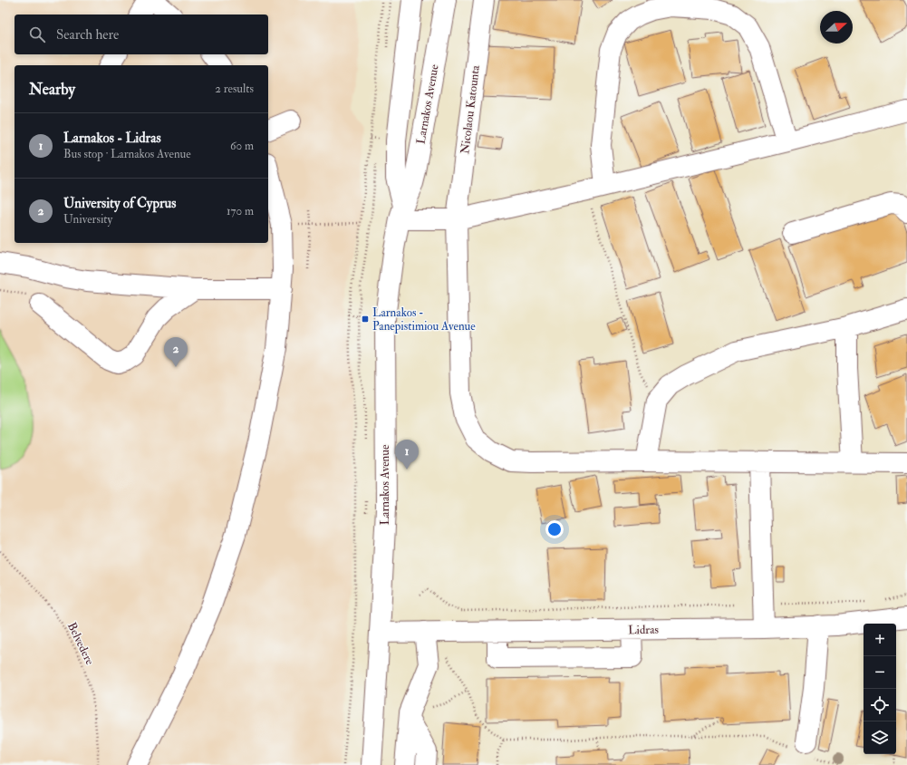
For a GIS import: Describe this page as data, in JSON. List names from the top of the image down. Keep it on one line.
{"streets":{"street":["Larnakos Avenue","Nicolaou Katounta","Lidras"],"path":["Belvedere"]},"crossings":[["Larnakos Avenue","Lidras"]],"places":{"transit":["Larnakos - Panepistimiou Avenue"]},"north":"right","page":{"search":"Search here","heading":["Nearby","2 results"],"list":[{"mark":"1","name":"Larnakos - Lidras","note":"Bus stop · Larnakos Avenue","value":"60 m"},{"mark":"2","name":"University of Cyprus","note":"University","value":"170 m"}],"pins":["2","1"],"map_buttons":["+","−"]}}
